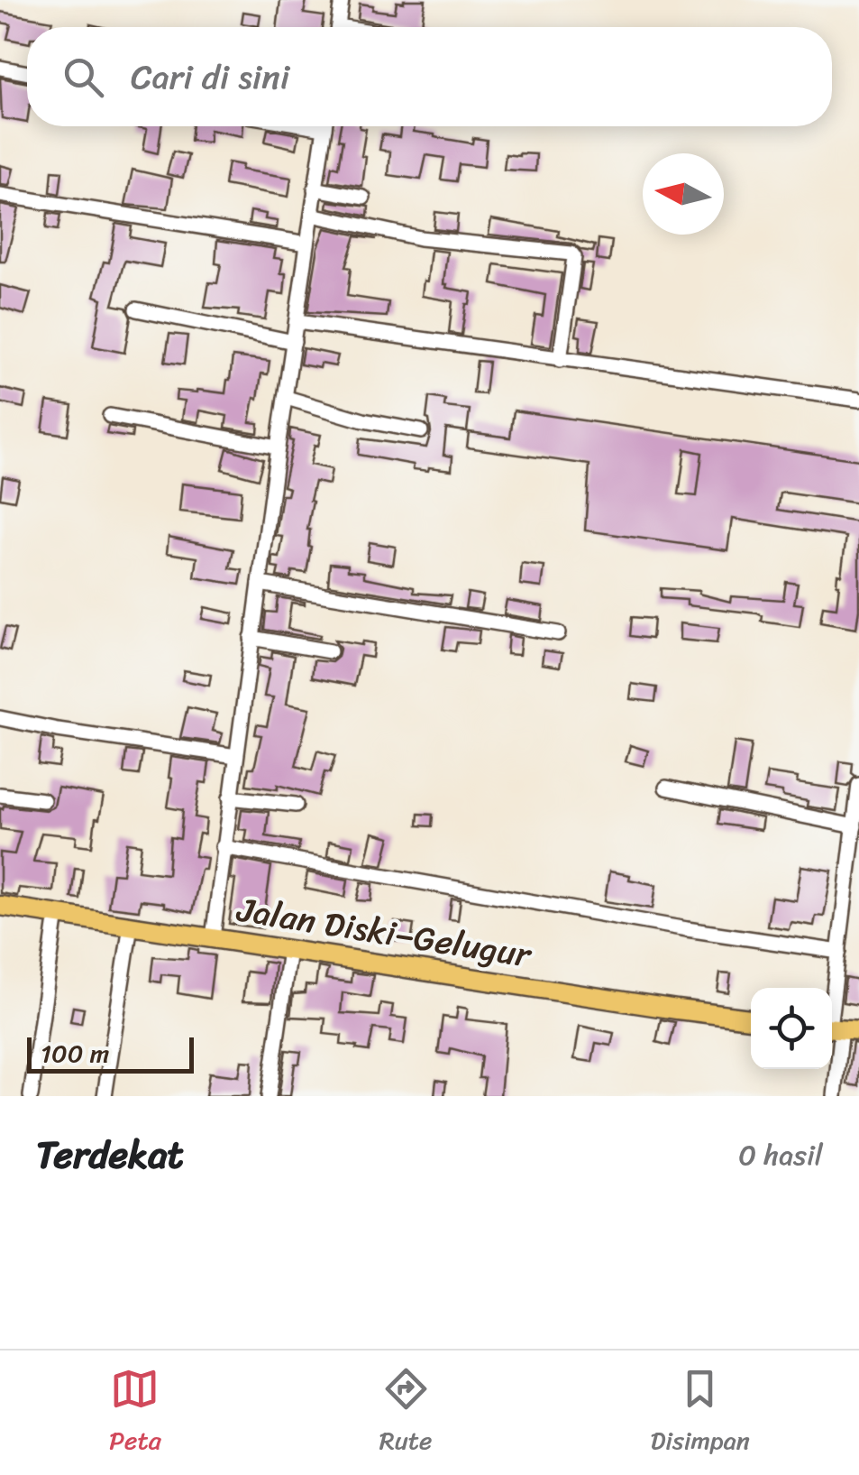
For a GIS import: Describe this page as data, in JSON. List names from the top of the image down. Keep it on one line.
{"streets":{"main road":["Jalan Diski–Gelugur"]},"scale_bar":"100 m","north":"left","page":{"search":"Cari di sini","scale":"100 m","heading":["Terdekat","0 hasil"],"nav":["Peta","Rute","Disimpan"]}}
